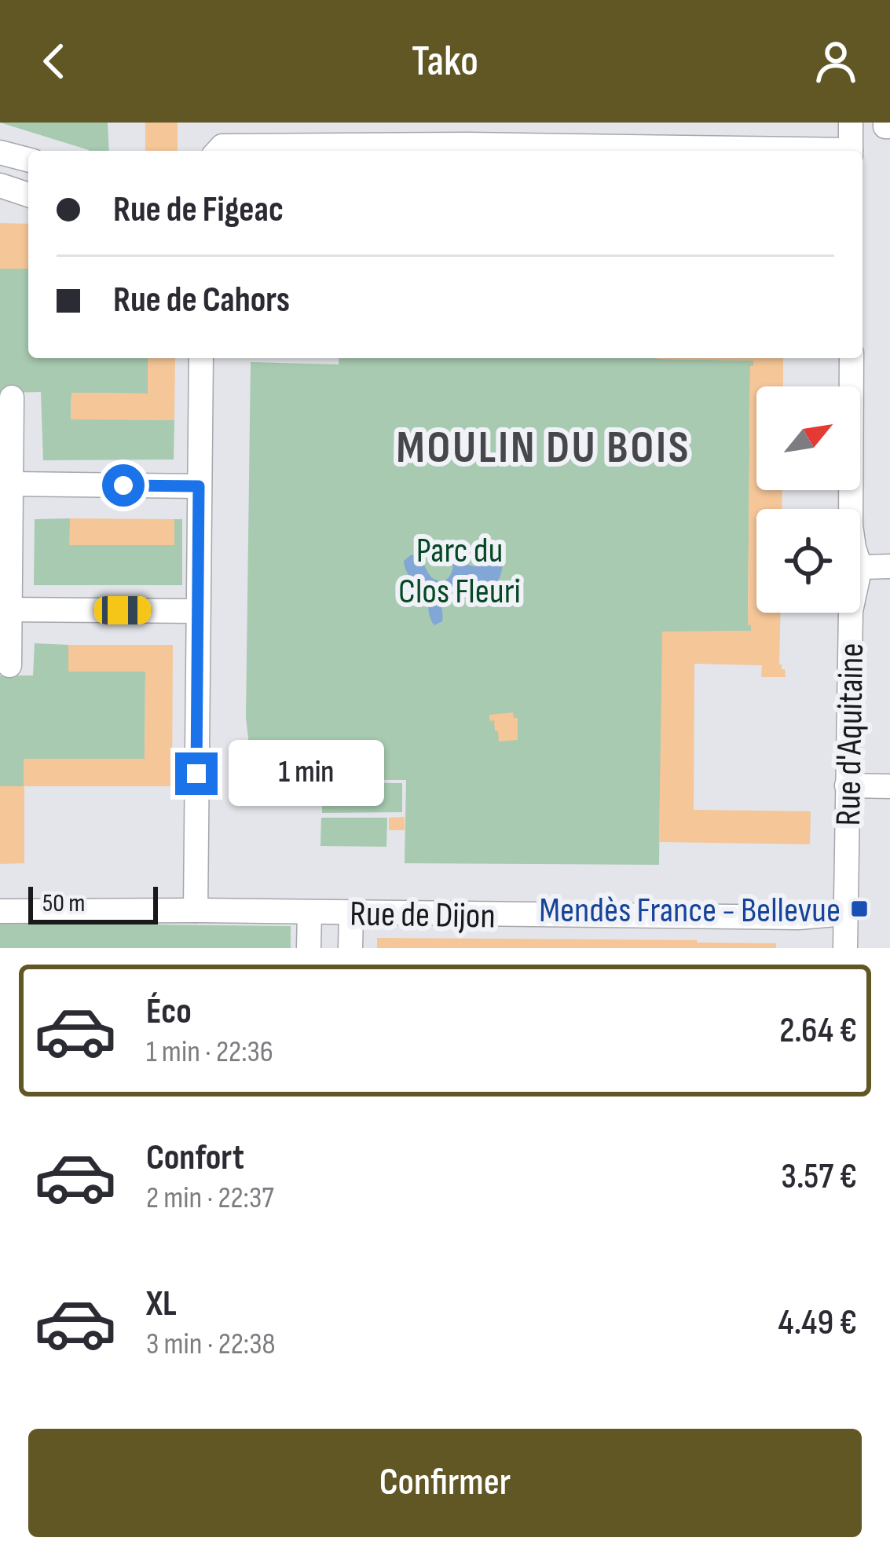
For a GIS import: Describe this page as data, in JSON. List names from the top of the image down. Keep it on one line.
{"streets":{"street":["Rue d'Aquitaine","Rue de Dijon"]},"crossings":[["Rue d'Aquitaine","Rue de Dijon"]],"districts":["MOULIN DU BOIS"],"parks":["Parc du Clos Fleuri"],"places":{"transit":["Mendès France - Bellevue"]},"scale_bar":"50 m","north":"top right","page":{"header":"Tako","banner":["Rue de Figeac","Rue de Cahors"],"bubble":"1 min","scale":"50 m","list":[{"name":"Éco","note":"1 min · 22:36","value":"2.64 €"},{"name":"Confort","note":"2 min · 22:37","value":"3.57 €"},{"name":"XL","note":"3 min · 22:38","value":"4.49 €"}],"buttons":"Confirmer"}}
